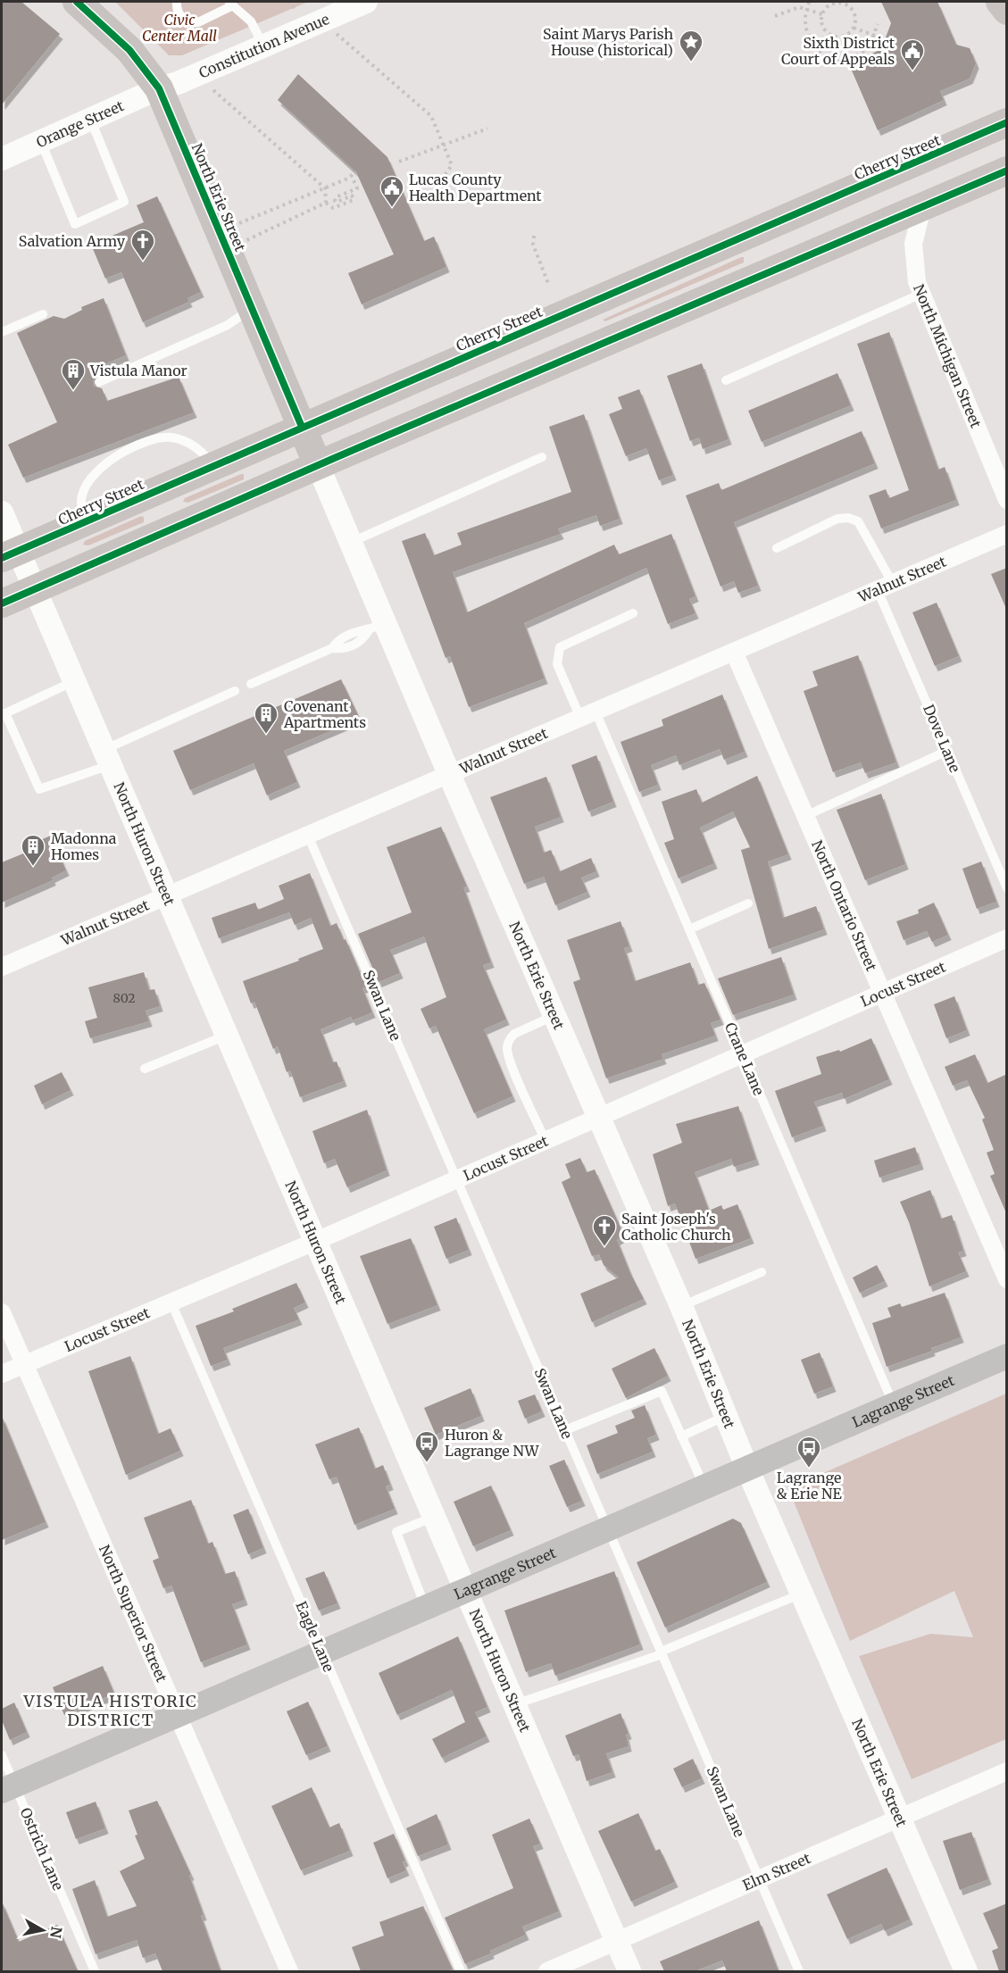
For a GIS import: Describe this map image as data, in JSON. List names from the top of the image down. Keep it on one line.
{"streets":{"main road":["Cherry Street","North Erie Street","Lagrange Street"],"street":["Constitution Avenue","Orange Street","North Michigan Street","Walnut Street","North Huron Street","North Ontario Street","Locust Street","North Superior Street","Elm Street"],"lane":["Dove Lane","Swan Lane","Crane Lane","Eagle Lane","Ostrich Lane"]},"crossings":[["Constitution Avenue","Orange Street"],["Constitution Avenue","North Erie Street"],["Orange Street","North Erie Street"],["Cherry Street","North Erie Street"],["Cherry Street","North Huron Street"],["North Erie Street","Walnut Street"],["North Erie Street","Locust Street"],["North Erie Street","Lagrange Street"],["North Erie Street","Elm Street"],["Walnut Street","Dove Lane"],["Walnut Street","North Huron Street"],["Walnut Street","North Ontario Street"],["Walnut Street","Swan Lane"],["Walnut Street","Crane Lane"],["North Huron Street","Locust Street"],["North Huron Street","Lagrange Street"],["North Huron Street","Elm Street"],["North Ontario Street","Locust Street"],["Locust Street","Swan Lane"],["Locust Street","Crane Lane"],["Locust Street","North Superior Street"],["Locust Street","Eagle Lane"],["Swan Lane","Lagrange Street"],["Swan Lane","Elm Street"],["Crane Lane","Lagrange Street"],["Lagrange Street","North Superior Street"],["Lagrange Street","Eagle Lane"],["Lagrange Street","Ostrich Lane"]],"districts":["VISTULA HISTORIC DISTRICT"],"parks":["Civic Center Mall"],"places":{"place":["Saint Marys Parish House (historical)"],"public building":["Sixth District Court of Appeals","Lucas County Health Department"],"church":["Salvation Army","Saint Joseph's Catholic Church"],"building":["Vistula Manor","Covenant Apartments","Madonna Homes"],"bus stop":["Huron & Lagrange NW","Lagrange & Erie NE"]},"house_numbers":["802"],"north":"right"}
